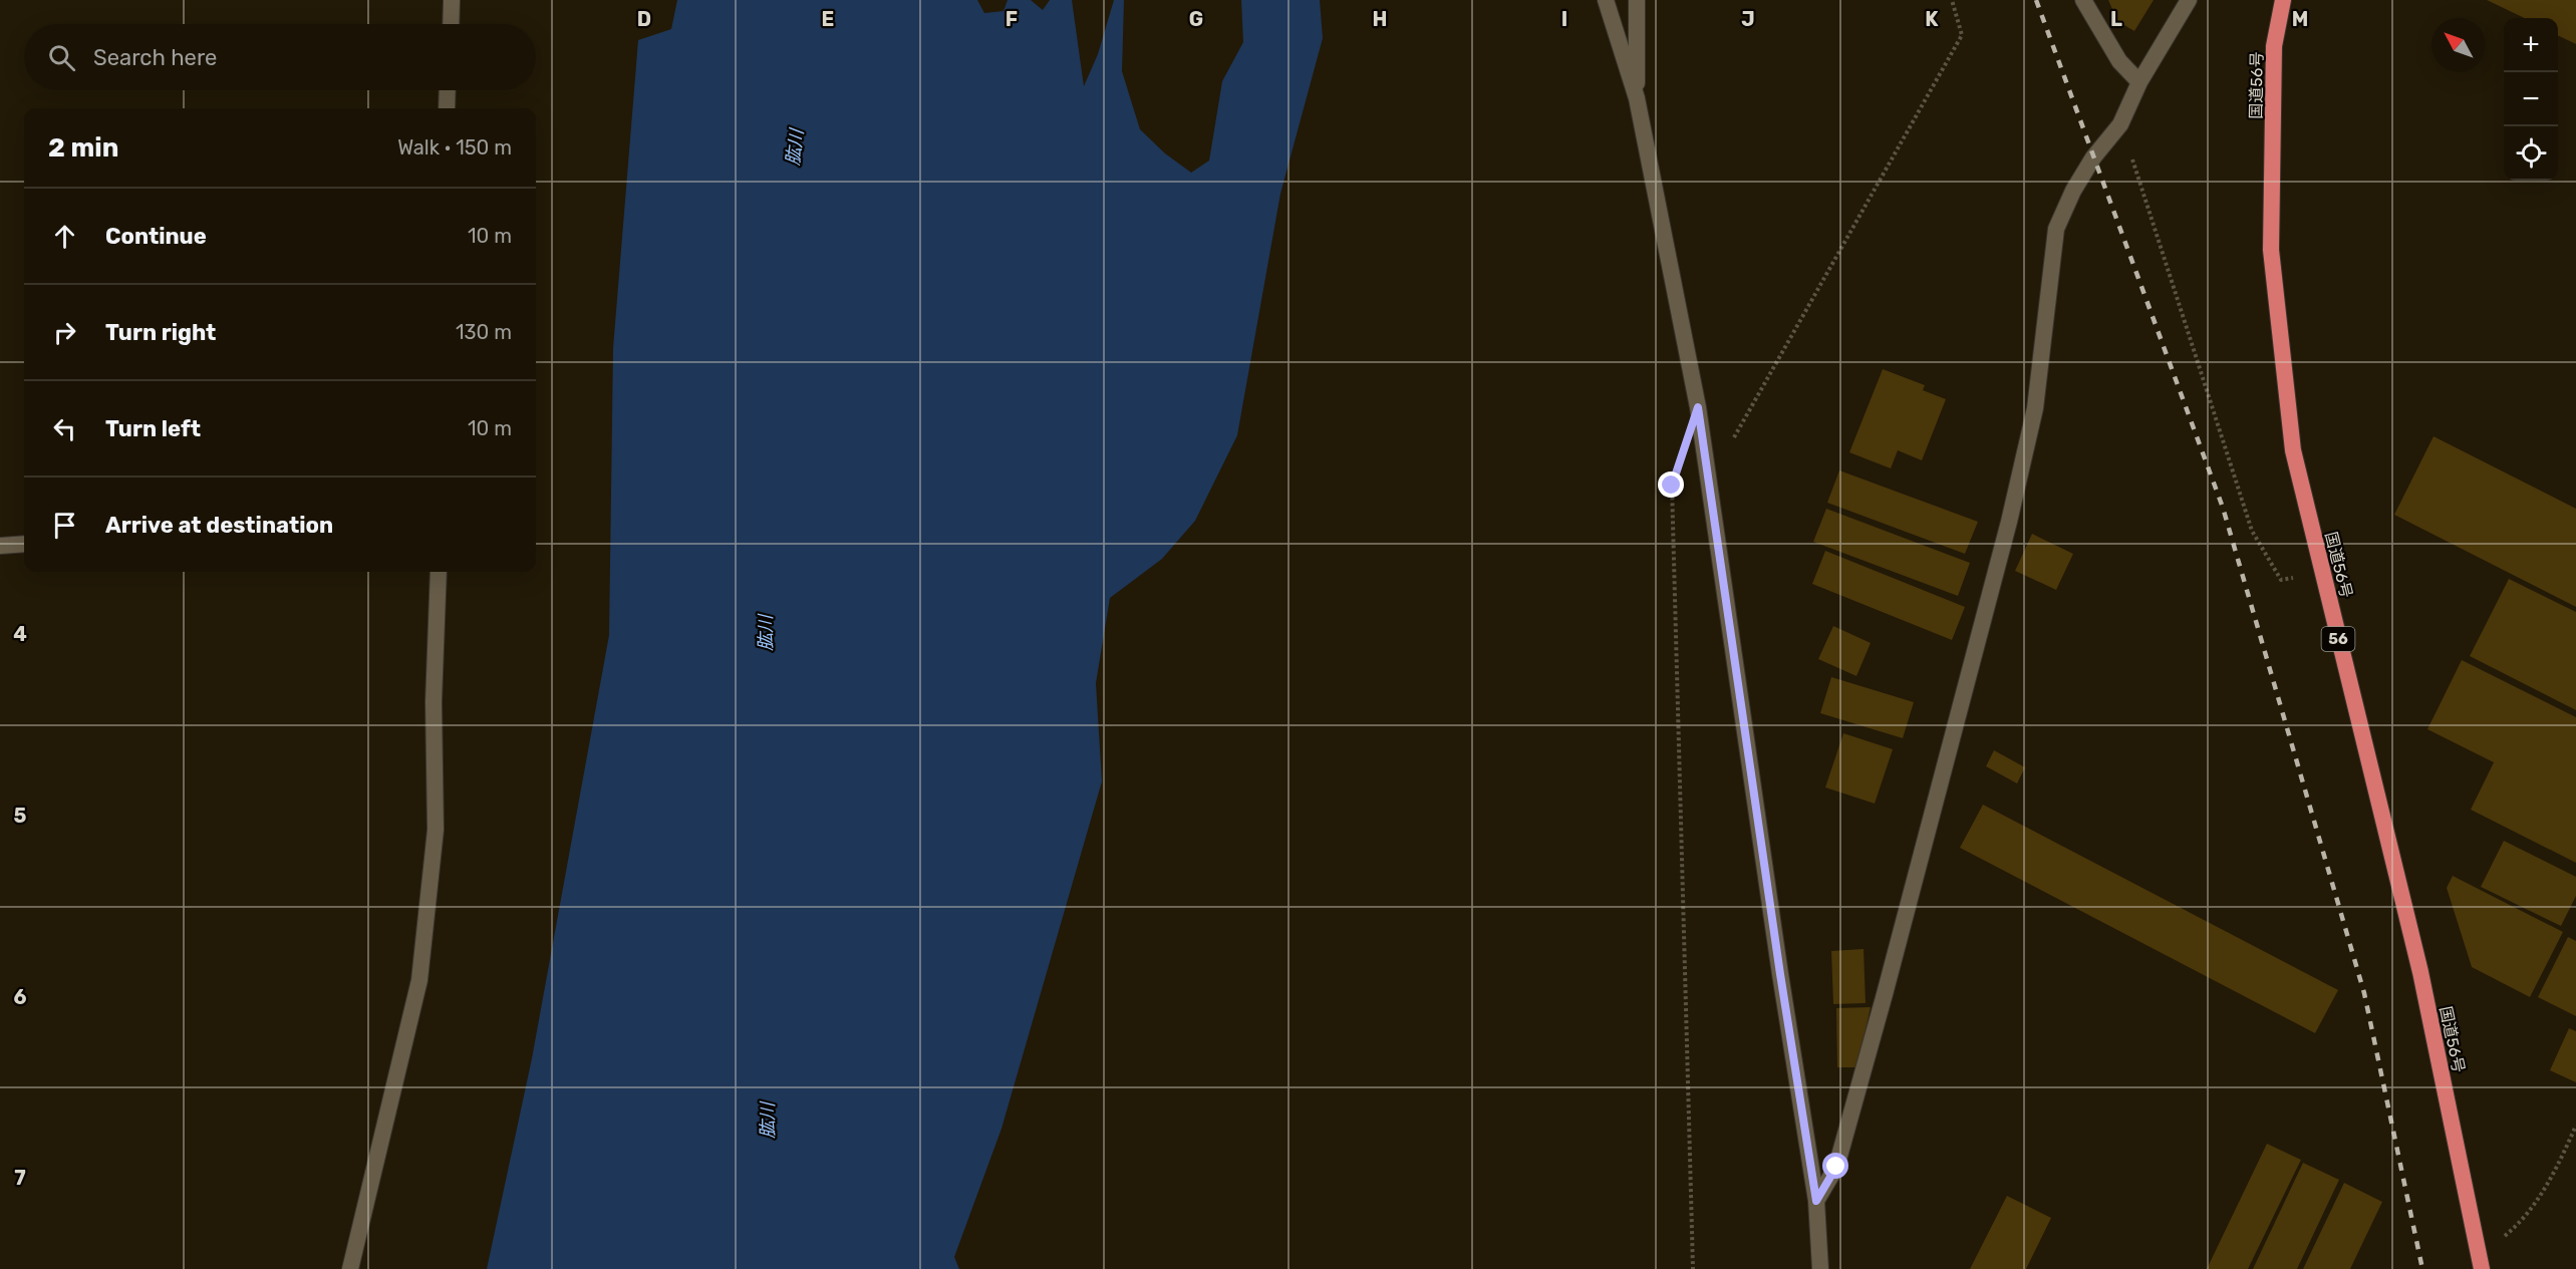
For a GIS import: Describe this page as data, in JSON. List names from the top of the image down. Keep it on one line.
{"streets":{"highway":["国道56号","56"]},"water":["肱川"],"north":"top left","page":{"map_buttons":["+","−"],"search":"Search here","heading":["2 min","Walk · 150 m"],"list":[["Continue","10 m"],["Turn right","130 m"],["Turn left","10 m"],"Arrive at destination"]},"grid":{"columns":["D","E","F","G","H","I","J","K","L","M"],"rows":["4","5","6","7"]}}
